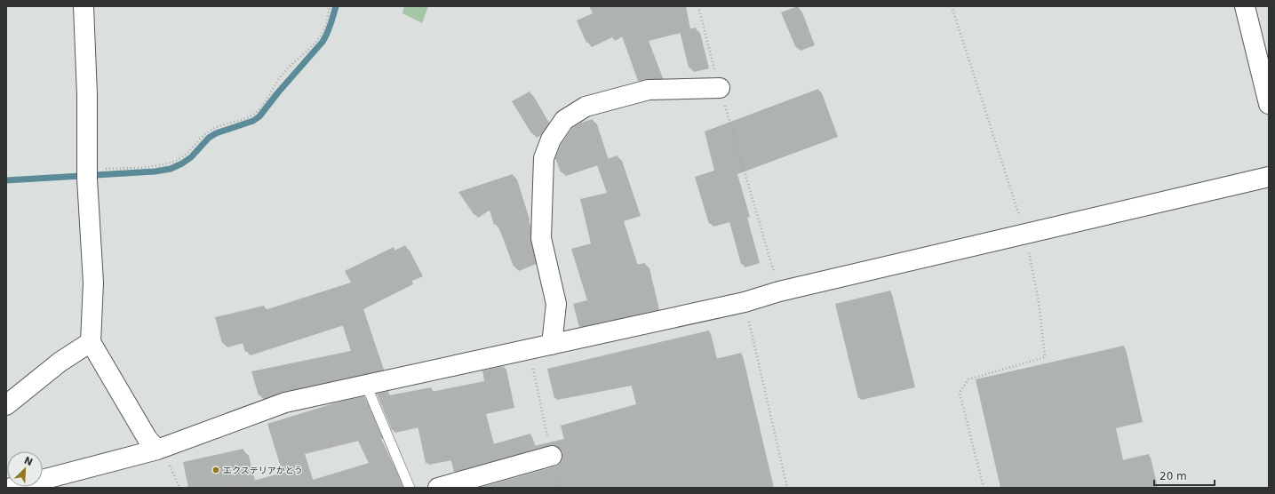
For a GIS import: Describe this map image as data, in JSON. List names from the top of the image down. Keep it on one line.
{"places":["エクステリアかとう"],"scale_bar":"20 m","north":"top right"}
